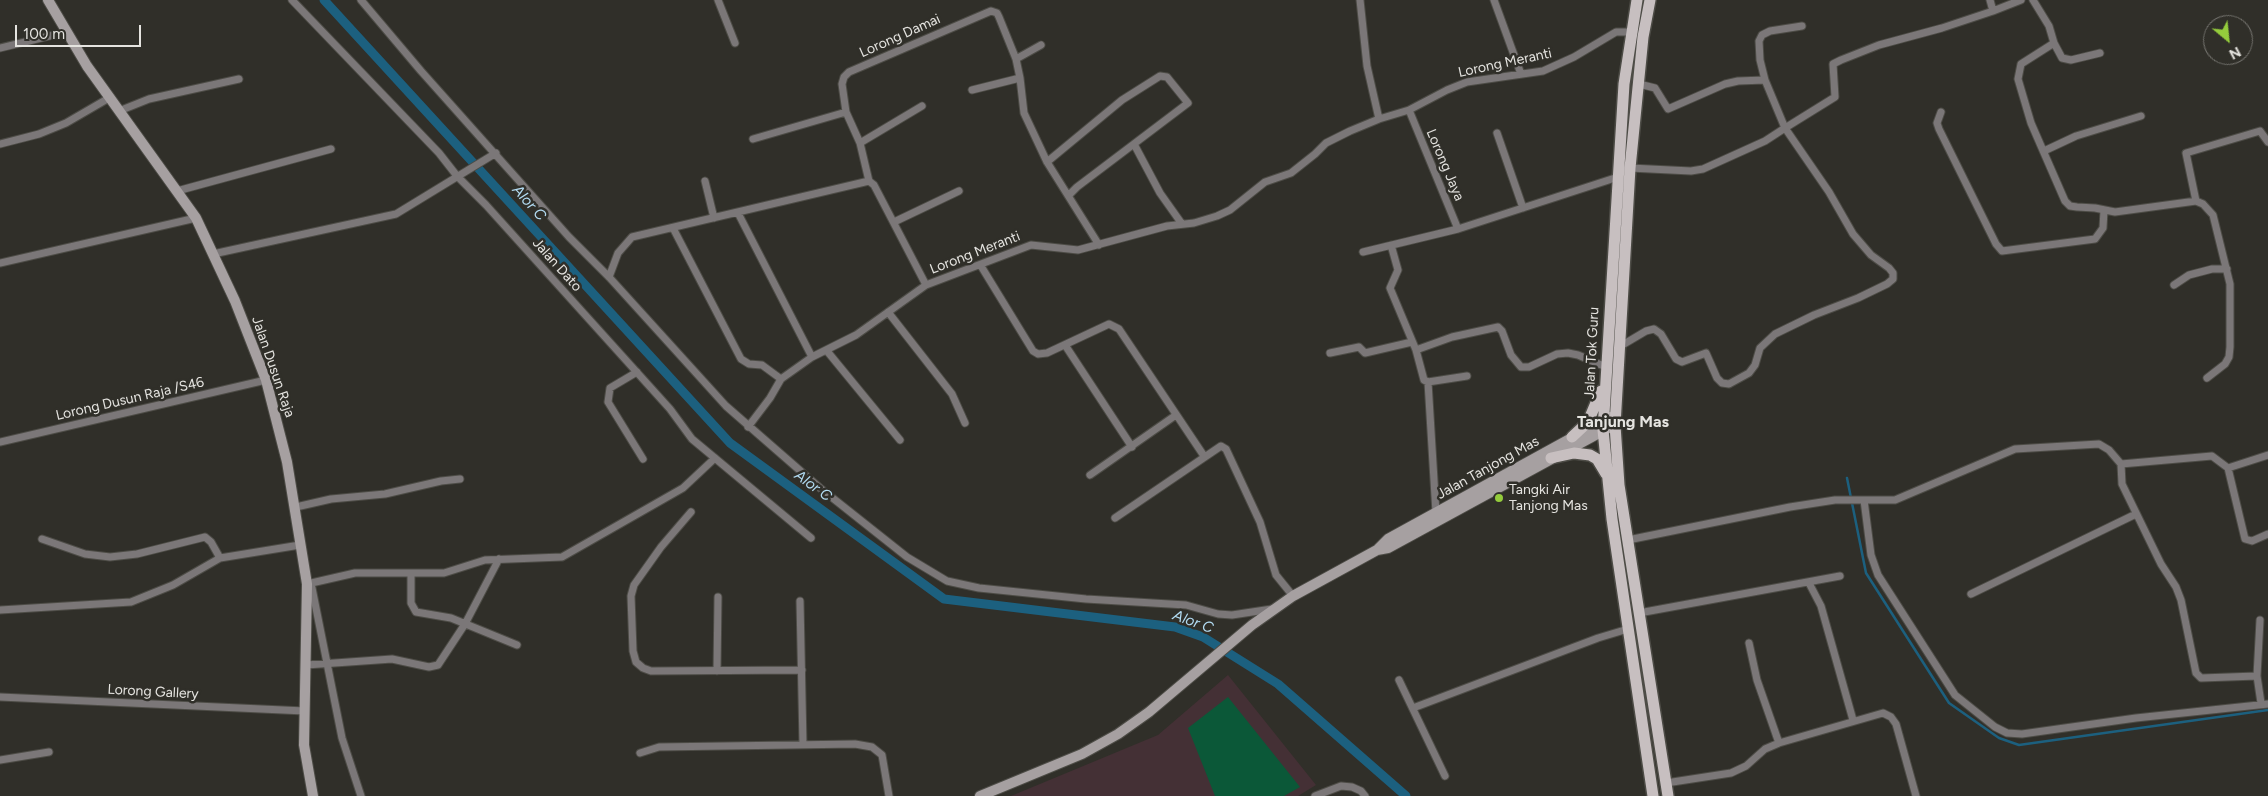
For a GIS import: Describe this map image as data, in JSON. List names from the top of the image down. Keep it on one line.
{"streets":{"main road":["Jalan Tok Guru","Jalan Dusun Raja","Jalan Tanjong Mas"],"street":["Lorong Damai","Lorong Meranti","Lorong Jaya","Jalan Dato","Lorong Dusun Raja /S46","Lorong Gallery"]},"crossings":[["Lorong Damai","Lorong Meranti"],["Lorong Meranti","Lorong Jaya"],["Lorong Meranti","Jalan Tok Guru"],["Jalan Tok Guru","Jalan Tanjong Mas"],["Jalan Dusun Raja","Lorong Dusun Raja /S46"],["Jalan Dusun Raja","Lorong Gallery"]],"districts":["Tanjung Mas"],"water":["Alor C"],"places":["Tangki Air Tanjong Mas"],"scale_bar":"100 m","north":"bottom right"}
